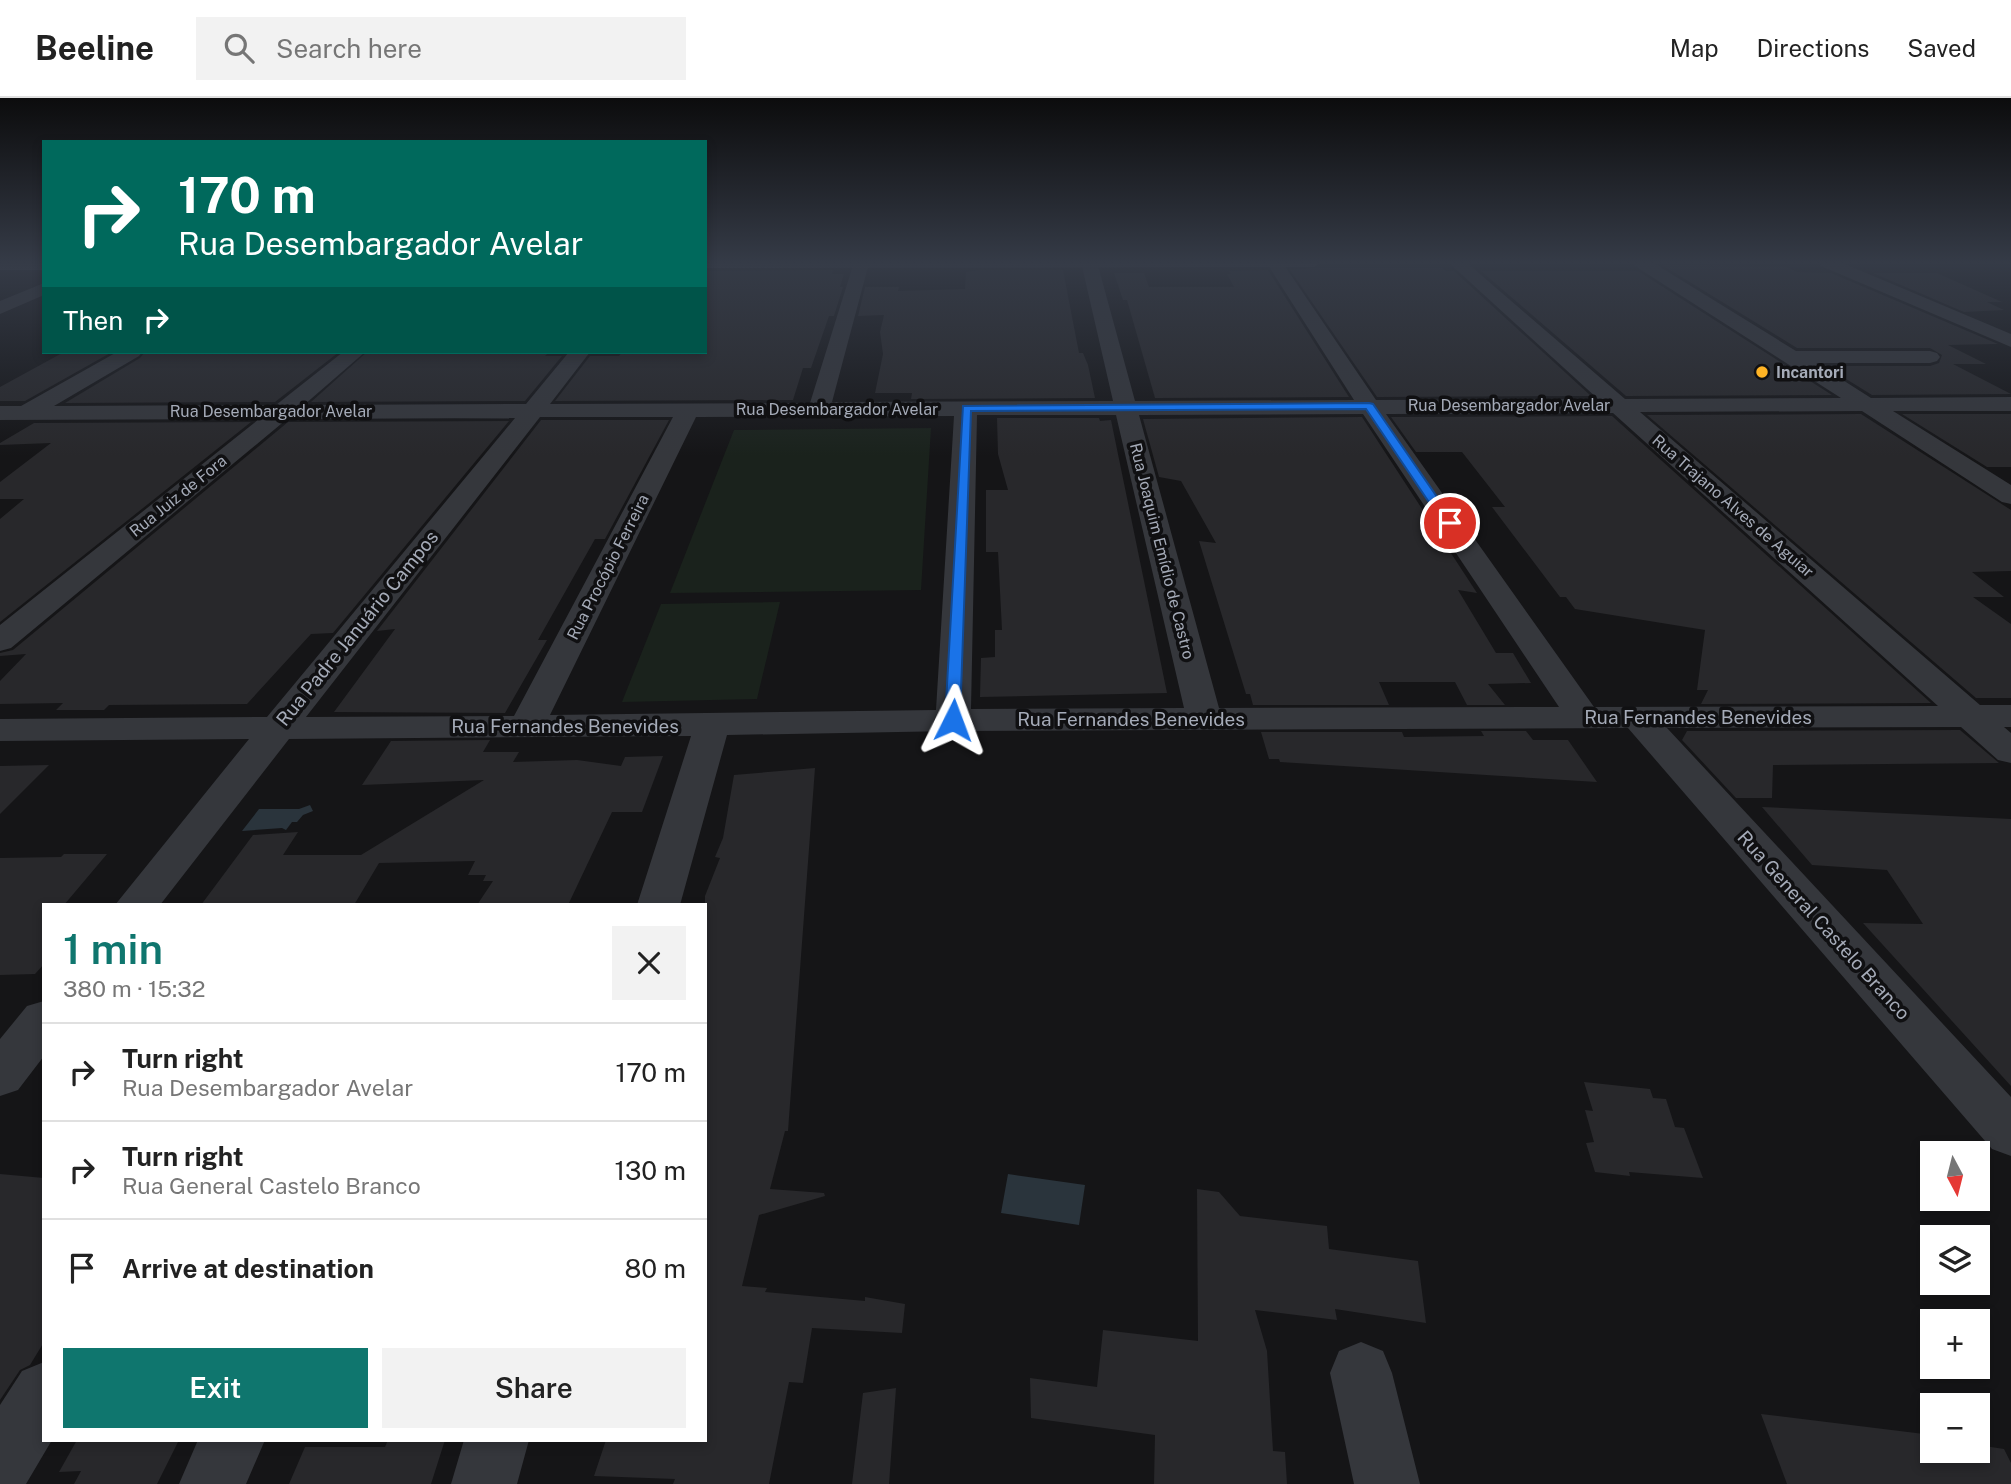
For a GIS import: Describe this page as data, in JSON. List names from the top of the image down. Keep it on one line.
{"streets":{"street":["Rua Desembargador Avelar","Rua Juiz de Fora","Rua Trajano Alves de Aguiar","Rua Joaquim Emídio de Castro","Rua Procópio Ferreira","Rua Padre Januário Campos","Rua Fernandes Benevides","Rua General Castelo Branco"]},"crossings":[["Rua Desembargador Avelar","Rua Juiz de Fora"],["Rua Desembargador Avelar","Rua Trajano Alves de Aguiar"],["Rua Desembargador Avelar","Rua Joaquim Emídio de Castro"],["Rua Desembargador Avelar","Rua Procópio Ferreira"],["Rua Desembargador Avelar","Rua Padre Januário Campos"],["Rua Trajano Alves de Aguiar","Rua Fernandes Benevides"],["Rua Joaquim Emídio de Castro","Rua Fernandes Benevides"],["Rua Procópio Ferreira","Rua Fernandes Benevides"],["Rua Padre Januário Campos","Rua Fernandes Benevides"],["Rua Fernandes Benevides","Rua General Castelo Branco"]],"places":["Incantori"],"north":"bottom","page":{"header":"Beeline","search":"Search here","nav":["Map","Directions","Saved"],"turn":["170 m","Rua Desembargador Avelar"],"then":"Then","heading":["1 min","380 m · 15:32"],"list":[{"name":"Turn right","note":"Rua Desembargador Avelar","value":"170 m"},{"name":"Turn right","note":"Rua General Castelo Branco","value":"130 m"},{"name":"Arrive at destination","value":"80 m"}],"map_buttons":["+","−"],"buttons":["Exit","Share"]}}
